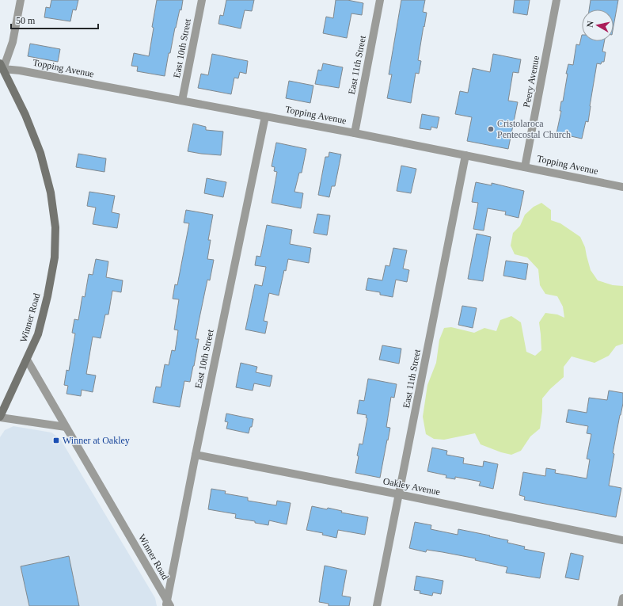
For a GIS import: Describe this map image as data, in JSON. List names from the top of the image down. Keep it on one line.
{"streets":{"main road":["Winner Road"],"street":["East 10th Street","East 11th Street","Topping Avenue","Peery Avenue","Oakley Avenue"]},"crossings":[["East 10th Street","Topping Avenue"],["East 10th Street","Winner Road"],["East 10th Street","Oakley Avenue"],["East 11th Street","Topping Avenue"],["East 11th Street","Oakley Avenue"],["Topping Avenue","Peery Avenue"],["Topping Avenue","Winner Road"]],"places":{"other":["Cristolaroca Pentecostal Church"],"transit":["Winner at Oakley"]},"scale_bar":"50 m","north":"left"}
